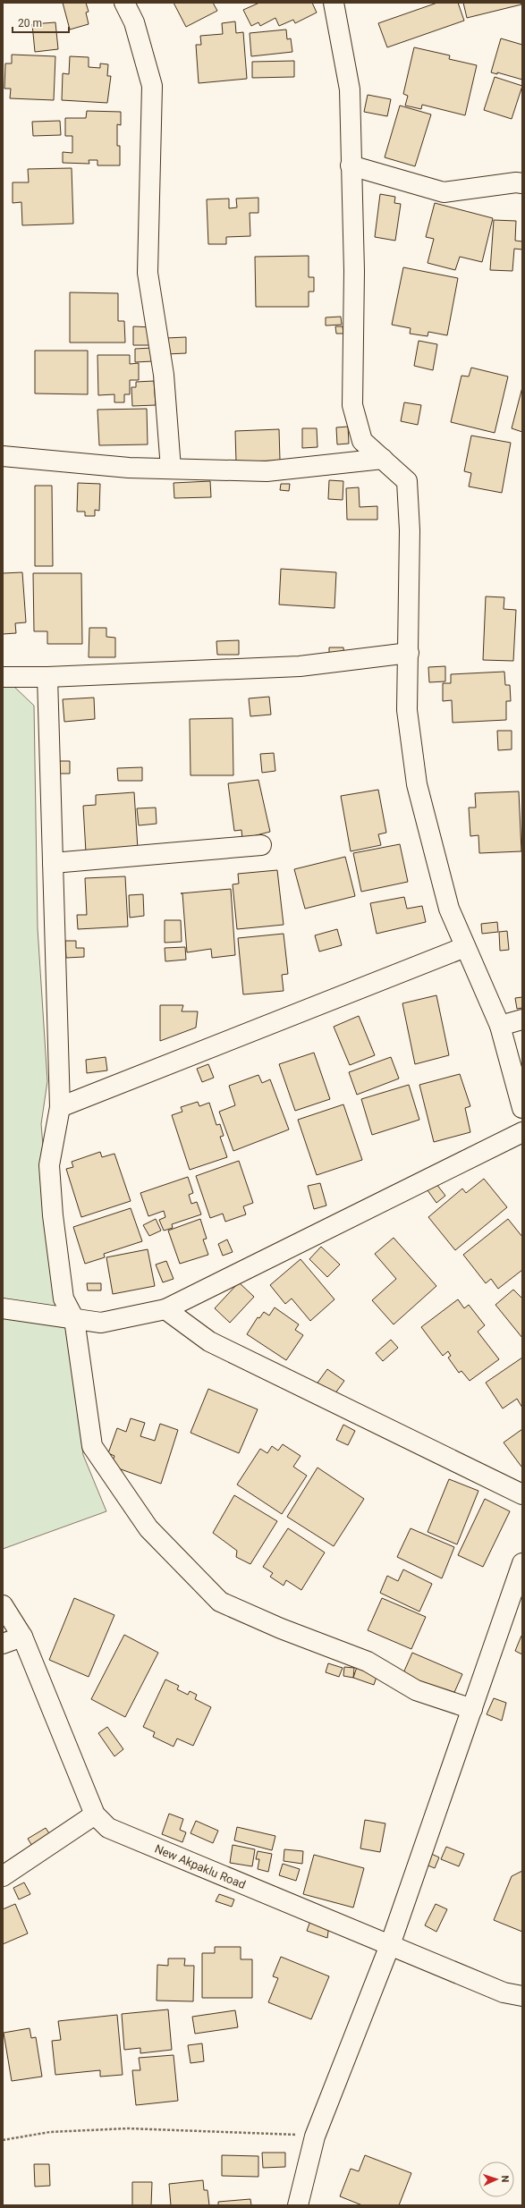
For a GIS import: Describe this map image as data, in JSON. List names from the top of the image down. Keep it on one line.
{"streets":{"street":["New Akpaklu Road"]},"scale_bar":"20 m","north":"right"}
